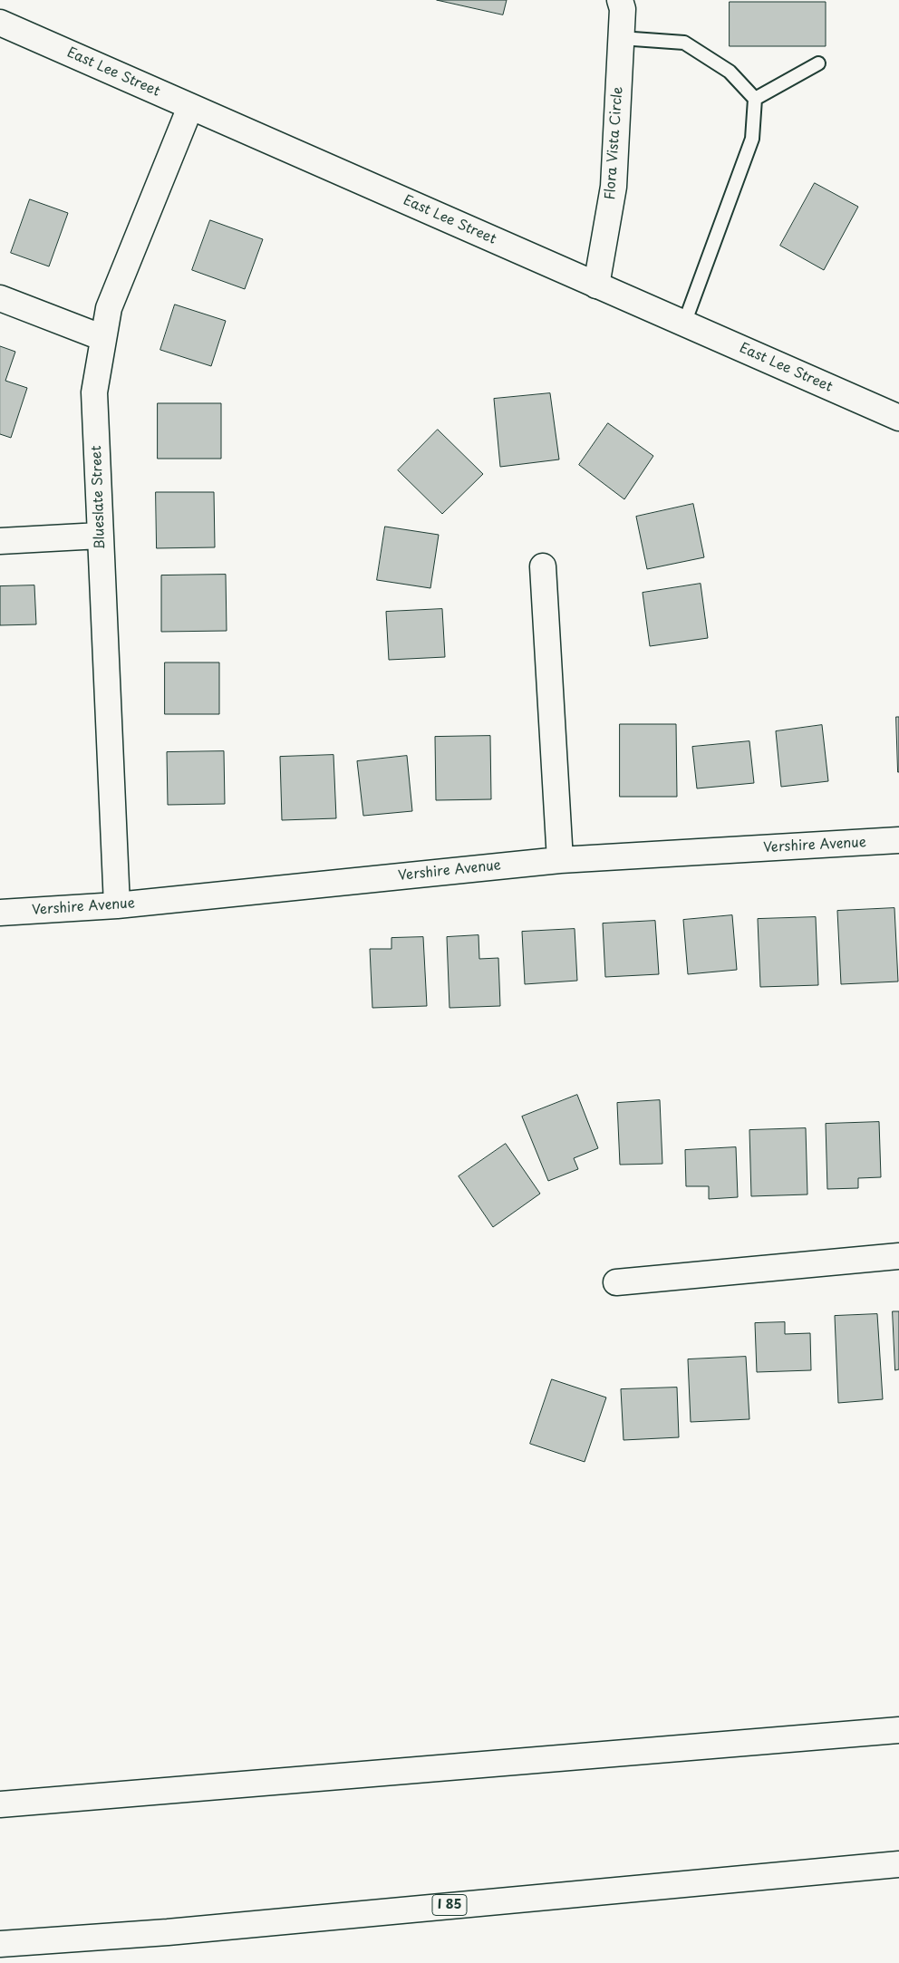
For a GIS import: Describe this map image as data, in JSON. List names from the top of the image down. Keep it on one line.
{"streets":{"main road":["East Lee Street","Flora Vista Circle","Blueslate Street","Vershire Avenue","I 85"]},"crossings":[["East Lee Street","Flora Vista Circle"],["East Lee Street","Blueslate Street"],["Blueslate Street","Vershire Avenue"]]}
